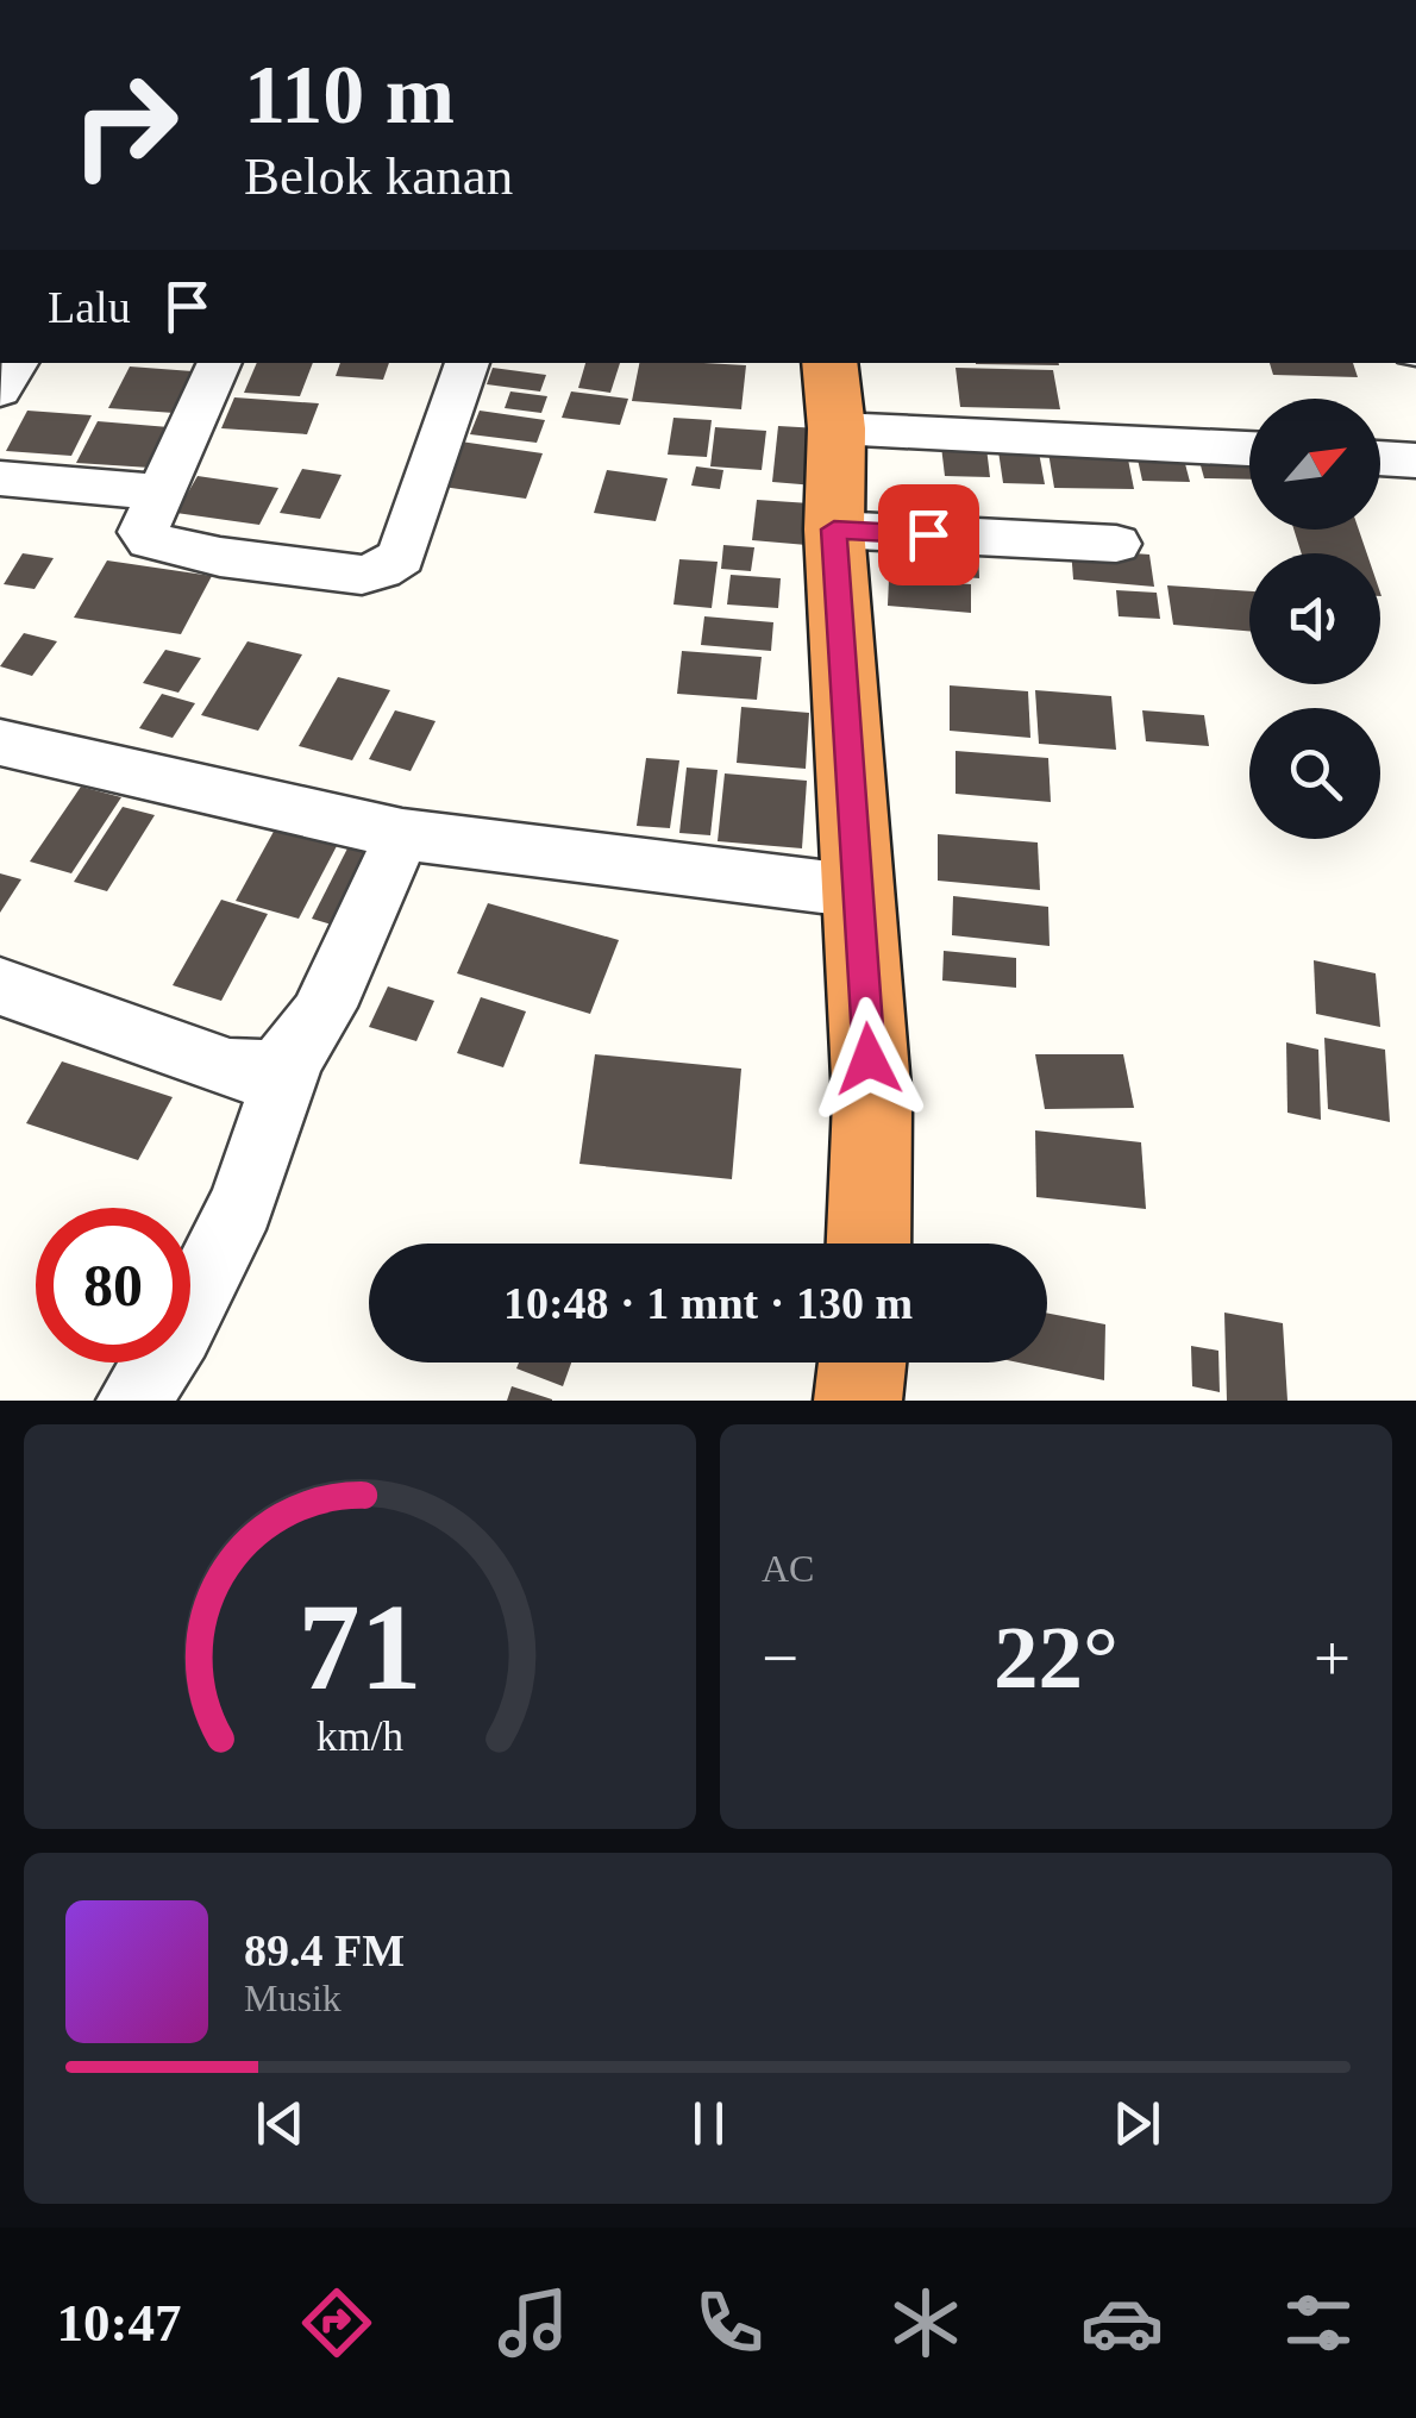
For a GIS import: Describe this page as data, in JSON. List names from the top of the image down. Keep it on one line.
{"north":"top right","page":{"turn":["110 m","Belok kanan"],"then":"Lalu","limit":"80","trip":"10:48 · 1 mnt · 130 m","tile":"AC","heat":["−","22°","+"],"song":["89.4 FM","Musik"],"tabs":"10:47","gauge":["71","km/h"]}}
